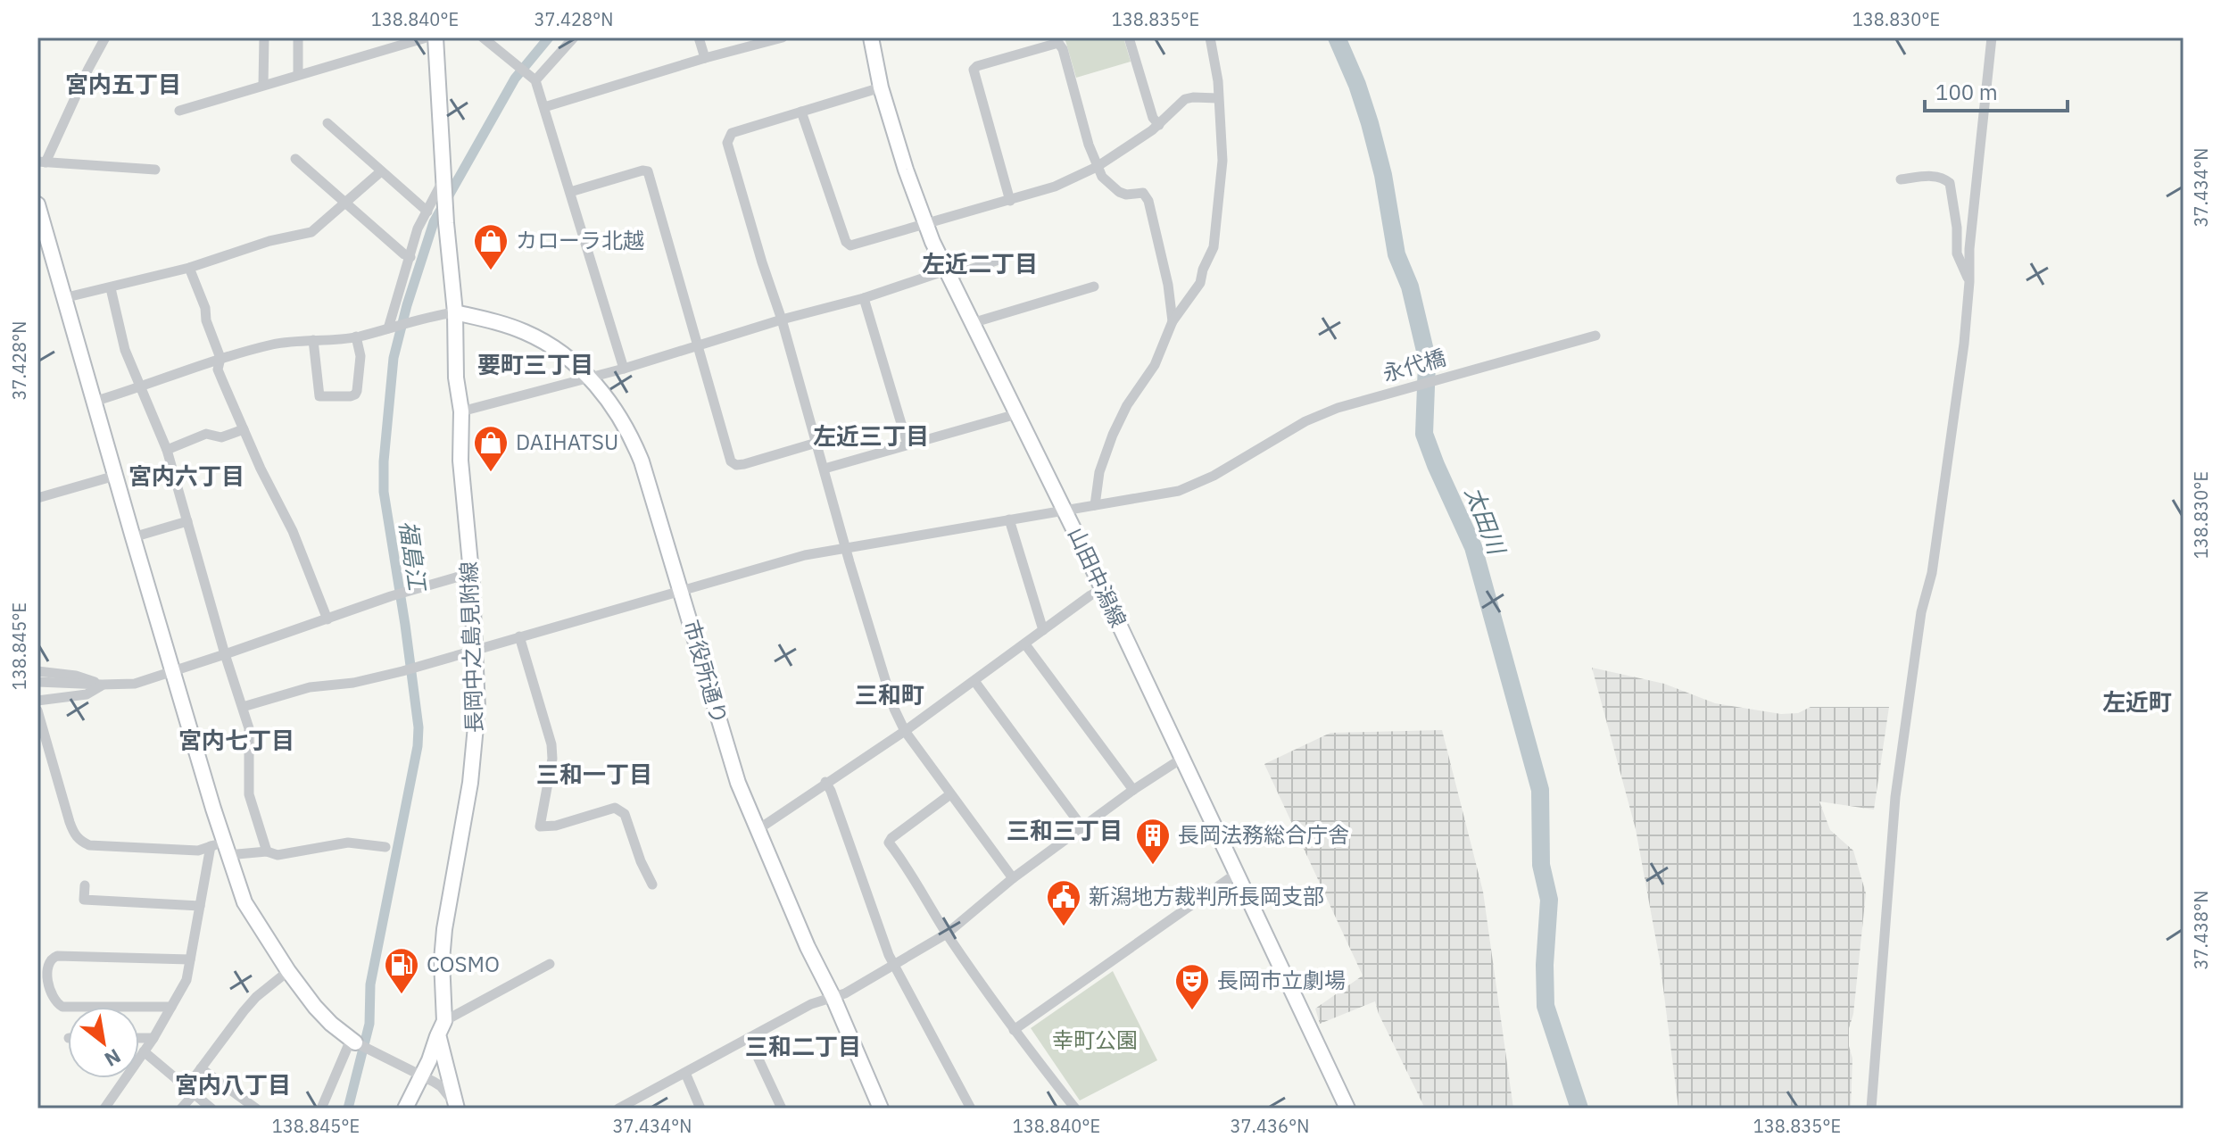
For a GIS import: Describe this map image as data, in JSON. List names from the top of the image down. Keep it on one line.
{"streets":{"main road":["山田中潟線","長岡中之島見附線","市役所通り"],"street":["永代橋"]},"crossings":[["永代橋","山田中潟線"],["永代橋","長岡中之島見附線"],["永代橋","市役所通り"],["長岡中之島見附線","市役所通り"]],"districts":["宮内五丁目","左近二丁目","要町三丁目","左近三丁目","宮内六丁目","三和町","左近町","宮内七丁目","三和一丁目","三和三丁目","三和二丁目","宮内八丁目"],"water":["太田川","福島江"],"parks":["幸町公園"],"places":{"shop":["カローラ北越","DAIHATSU"],"building":["長岡法務総合庁舎"],"public building":["新潟地方裁判所長岡支部"],"fuel station":["COSMO"],"theatre":["長岡市立劇場"]},"scale_bar":"100 m","north":"bottom right","coordinates":["138.840°E","37.428°N","138.835°E","138.830°E","37.434°N","138.845°E","37.438°N","37.436°N"]}
